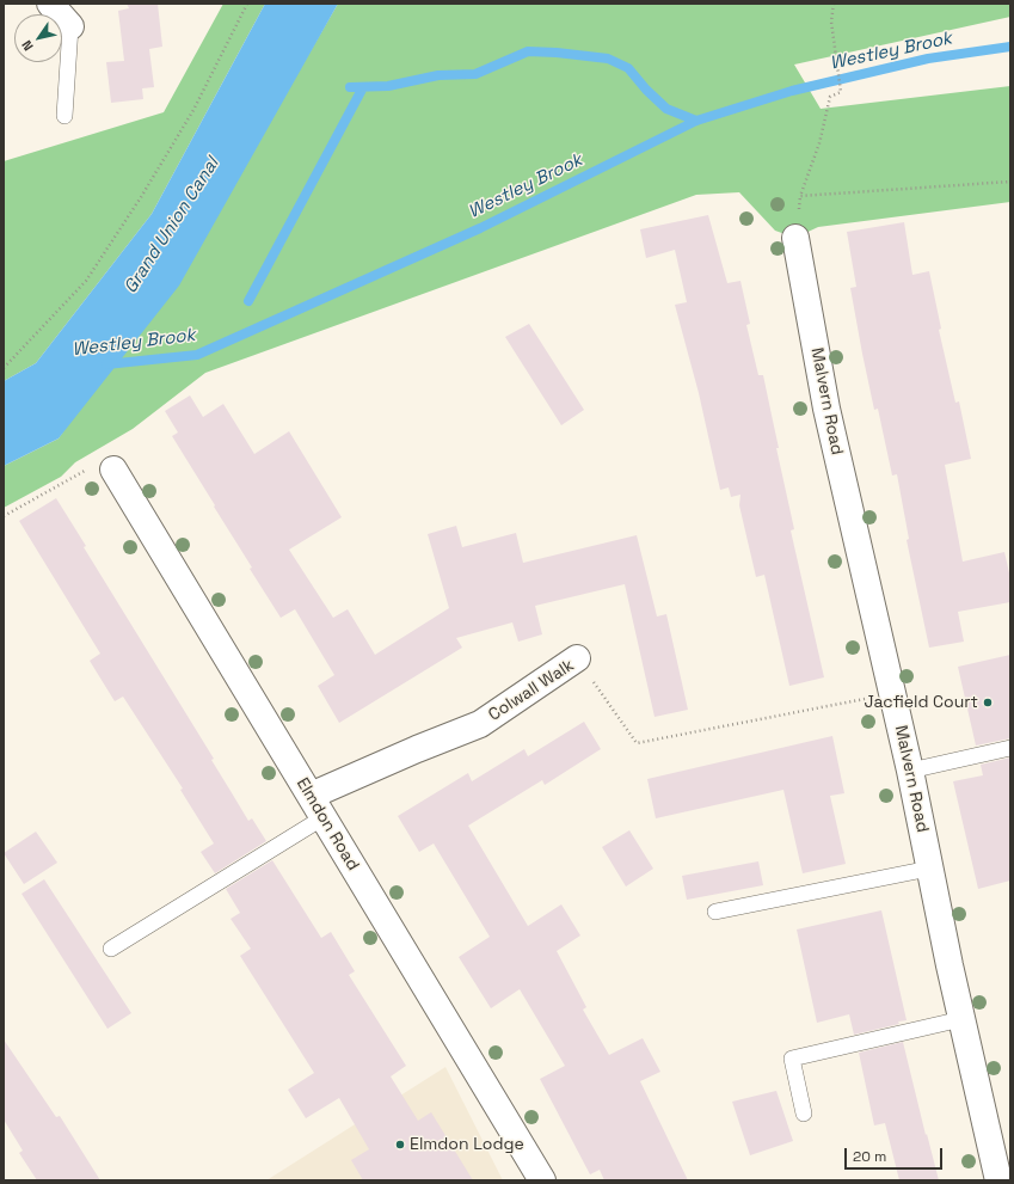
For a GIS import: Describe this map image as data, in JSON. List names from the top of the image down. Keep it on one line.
{"streets":{"street":["Malvern Road","Colwall Walk","Elmdon Road"]},"crossings":[["Malvern Road","Colwall Walk"],["Colwall Walk","Elmdon Road"]],"water":["Westley Brook","Grand Union Canal"],"places":["Jacfield Court","Elmdon Lodge"],"scale_bar":"20 m","north":"bottom left"}
